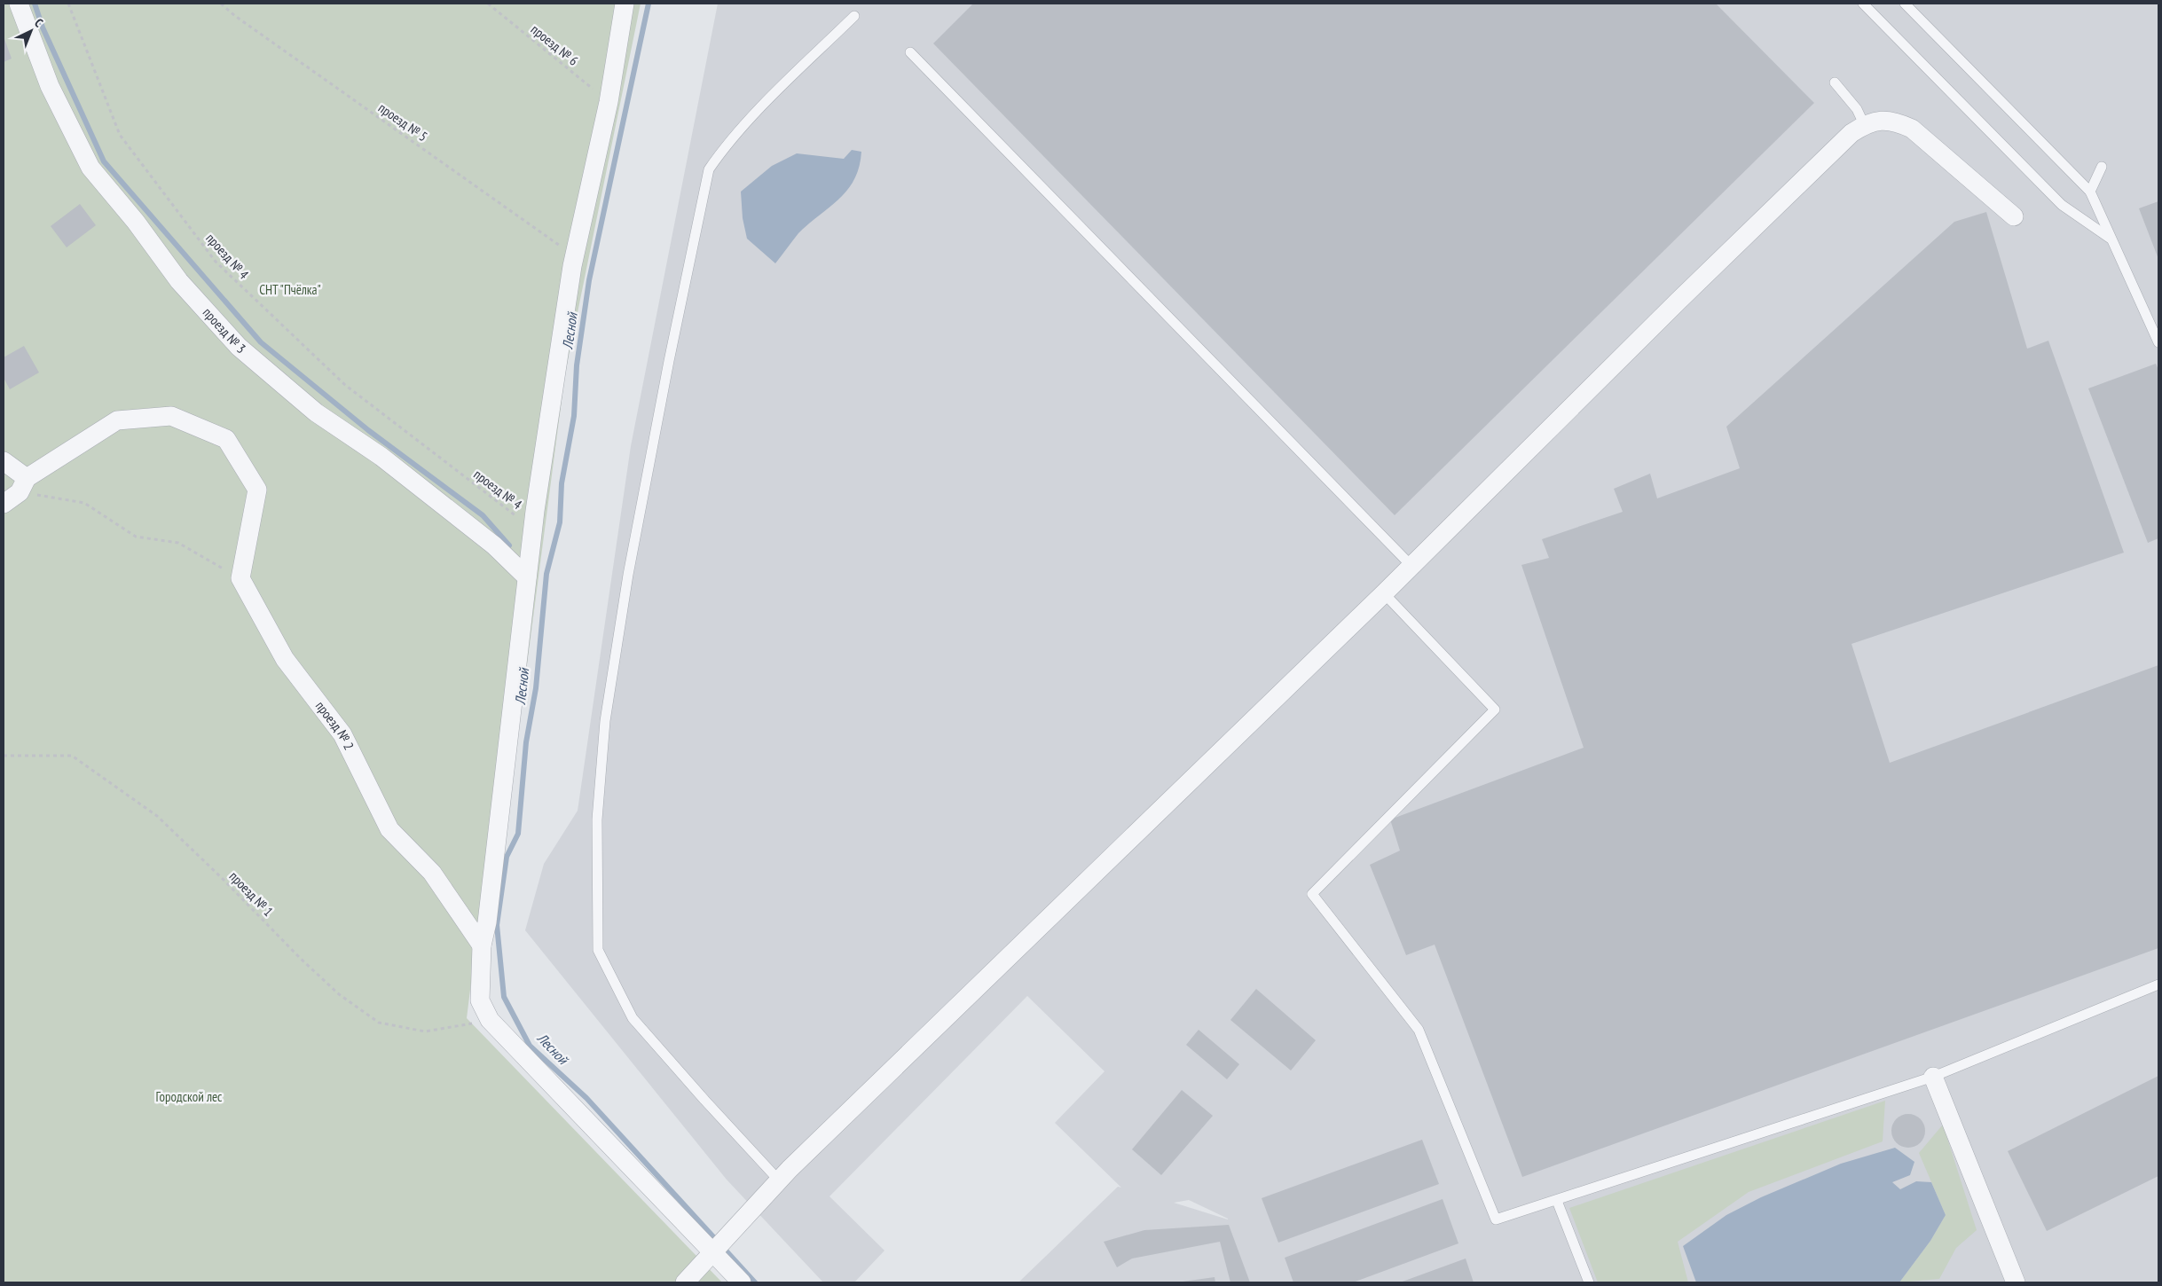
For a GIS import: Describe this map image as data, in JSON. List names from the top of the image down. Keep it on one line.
{"streets":{"street":["проезд № 3","проезд № 2"],"path":["проезд № 6","проезд № 5","проезд № 4","проезд № 1"]},"water":["Лесной"],"parks":["СНТ \"Пчёлка\"","Городской лес"],"north":"top right"}
